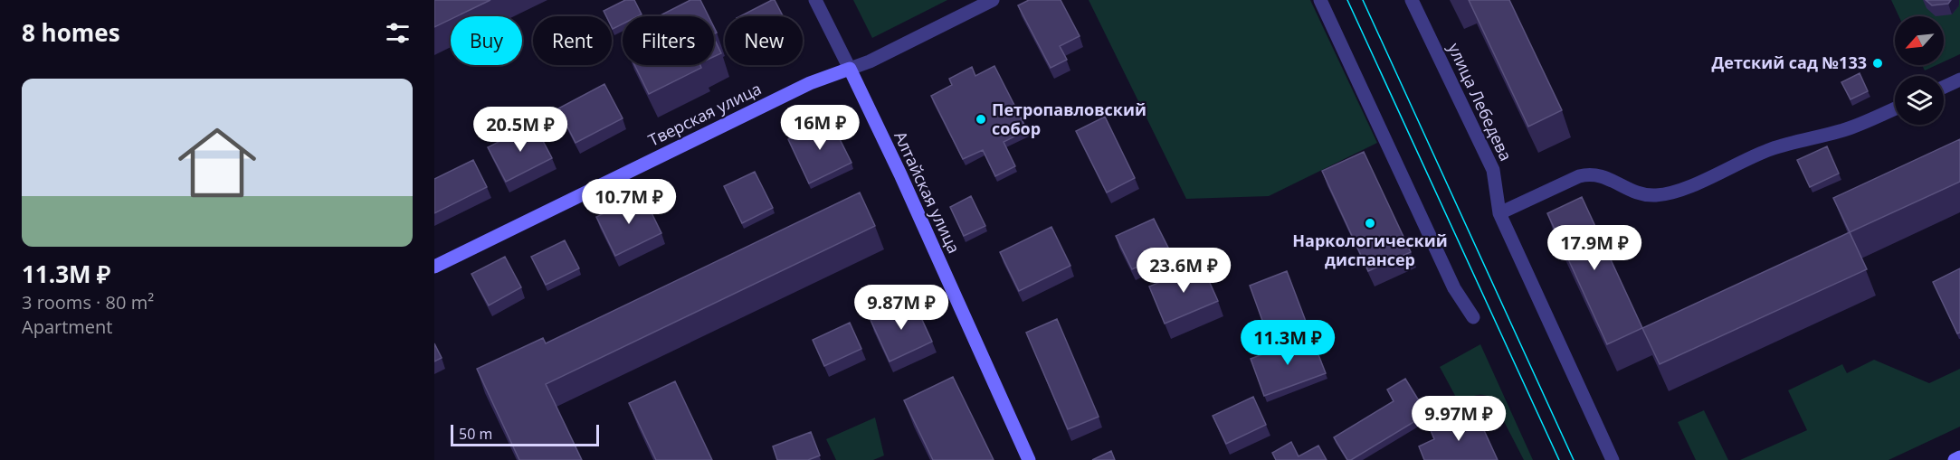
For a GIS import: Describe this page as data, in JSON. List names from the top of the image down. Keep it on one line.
{"streets":{"main road":["Тверская улица","Алтайская улица"],"street":["улица Лебедева"]},"crossings":[["Тверская улица","Алтайская улица"]],"places":["Детский сад №133","Петропавловский собор","Наркологический диспансер"],"scale_bar":"50 m","north":"bottom left","page":{"heading":"8 homes","chip":["Buy","Rent","Filters","New"],"list":[{"name":"11.3M ₽","note":"3 rooms · 80 m² · Apartment"}],"price":["16M ₽","20.5M ₽","10.7M ₽","17.9M ₽","23.6M ₽","9.87M ₽","11.3M ₽","9.97M ₽"],"scale":"50 m"}}
